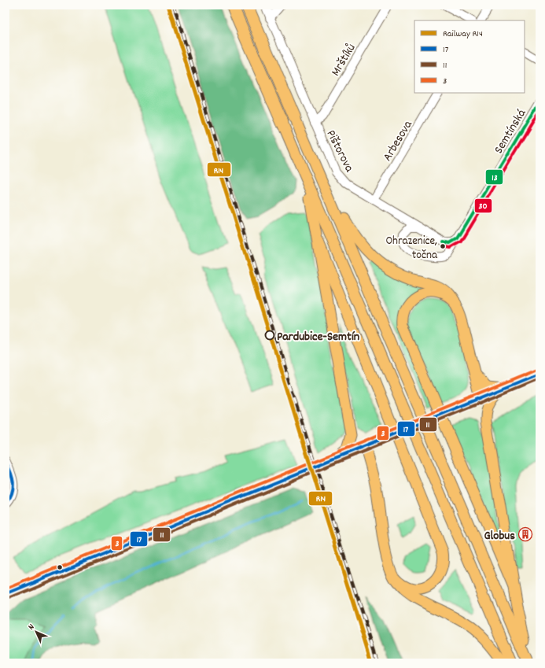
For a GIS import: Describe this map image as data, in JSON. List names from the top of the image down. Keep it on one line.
{"streets":{"street":["Mrštíků","Semtínská","Arbesova","Pištorova"]},"crossings":[["Mrštíků","Pištorova"],["Semtínská","Pištorova"],["Arbesova","Pištorova"]],"places":{"other":["Ohrazenice, točna","Pardubice-Semtín"],"building":["Globus"]},"lines":["rail line R14","transit line 13","transit line 30","transit line 3","transit line 17","transit line 11"],"legend":["Railway R14","17","11","3"],"north":"top left"}
